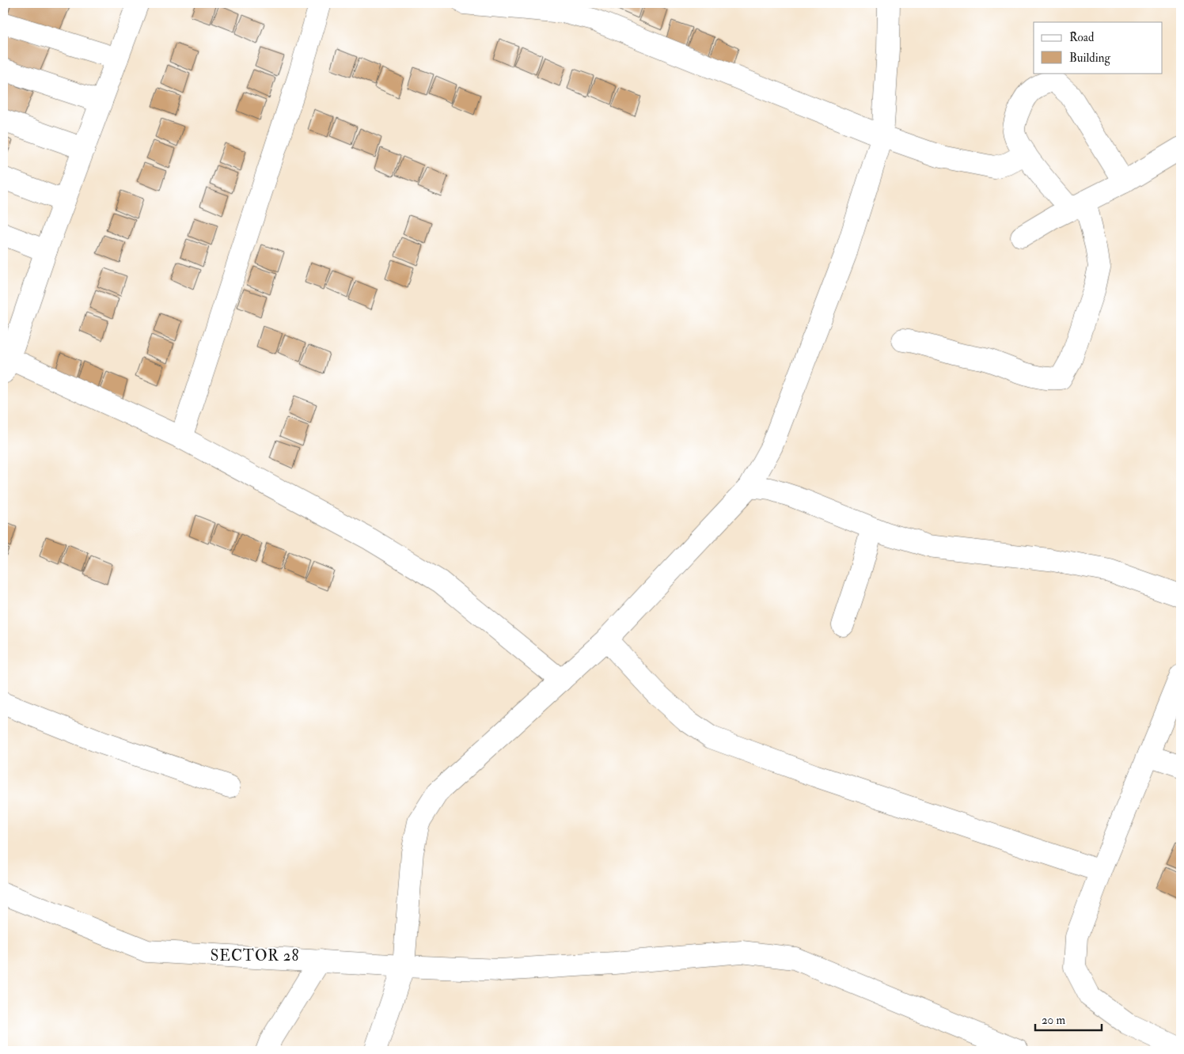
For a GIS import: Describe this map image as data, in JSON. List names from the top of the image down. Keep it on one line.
{"districts":["SECTOR 28"],"legend":["Road","Building"],"scale_bar":"20 m"}
